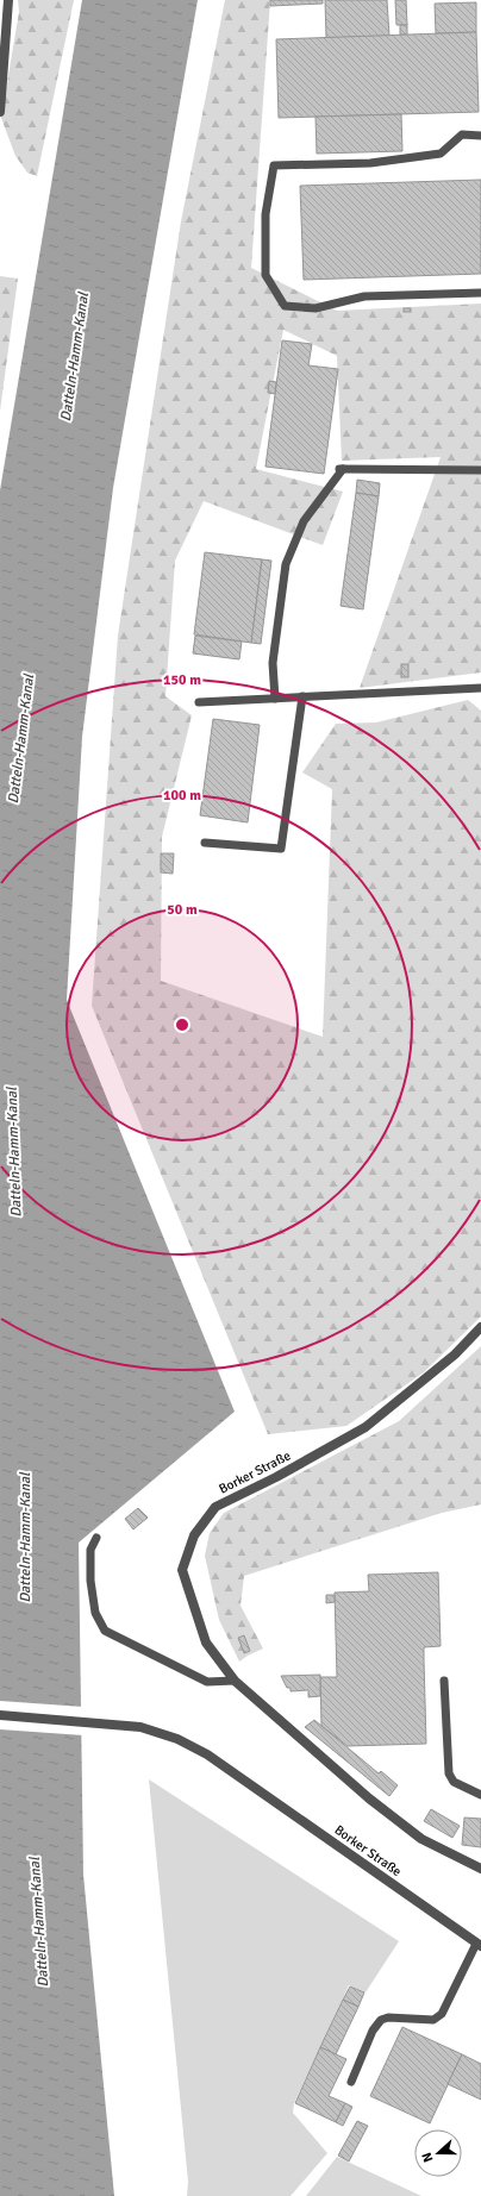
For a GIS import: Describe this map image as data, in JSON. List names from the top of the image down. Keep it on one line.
{"streets":{"street":["Borker Straße"]},"water":["Datteln-Hamm-Kanal"],"north":"left","rings":["150 m","100 m","50 m"]}
